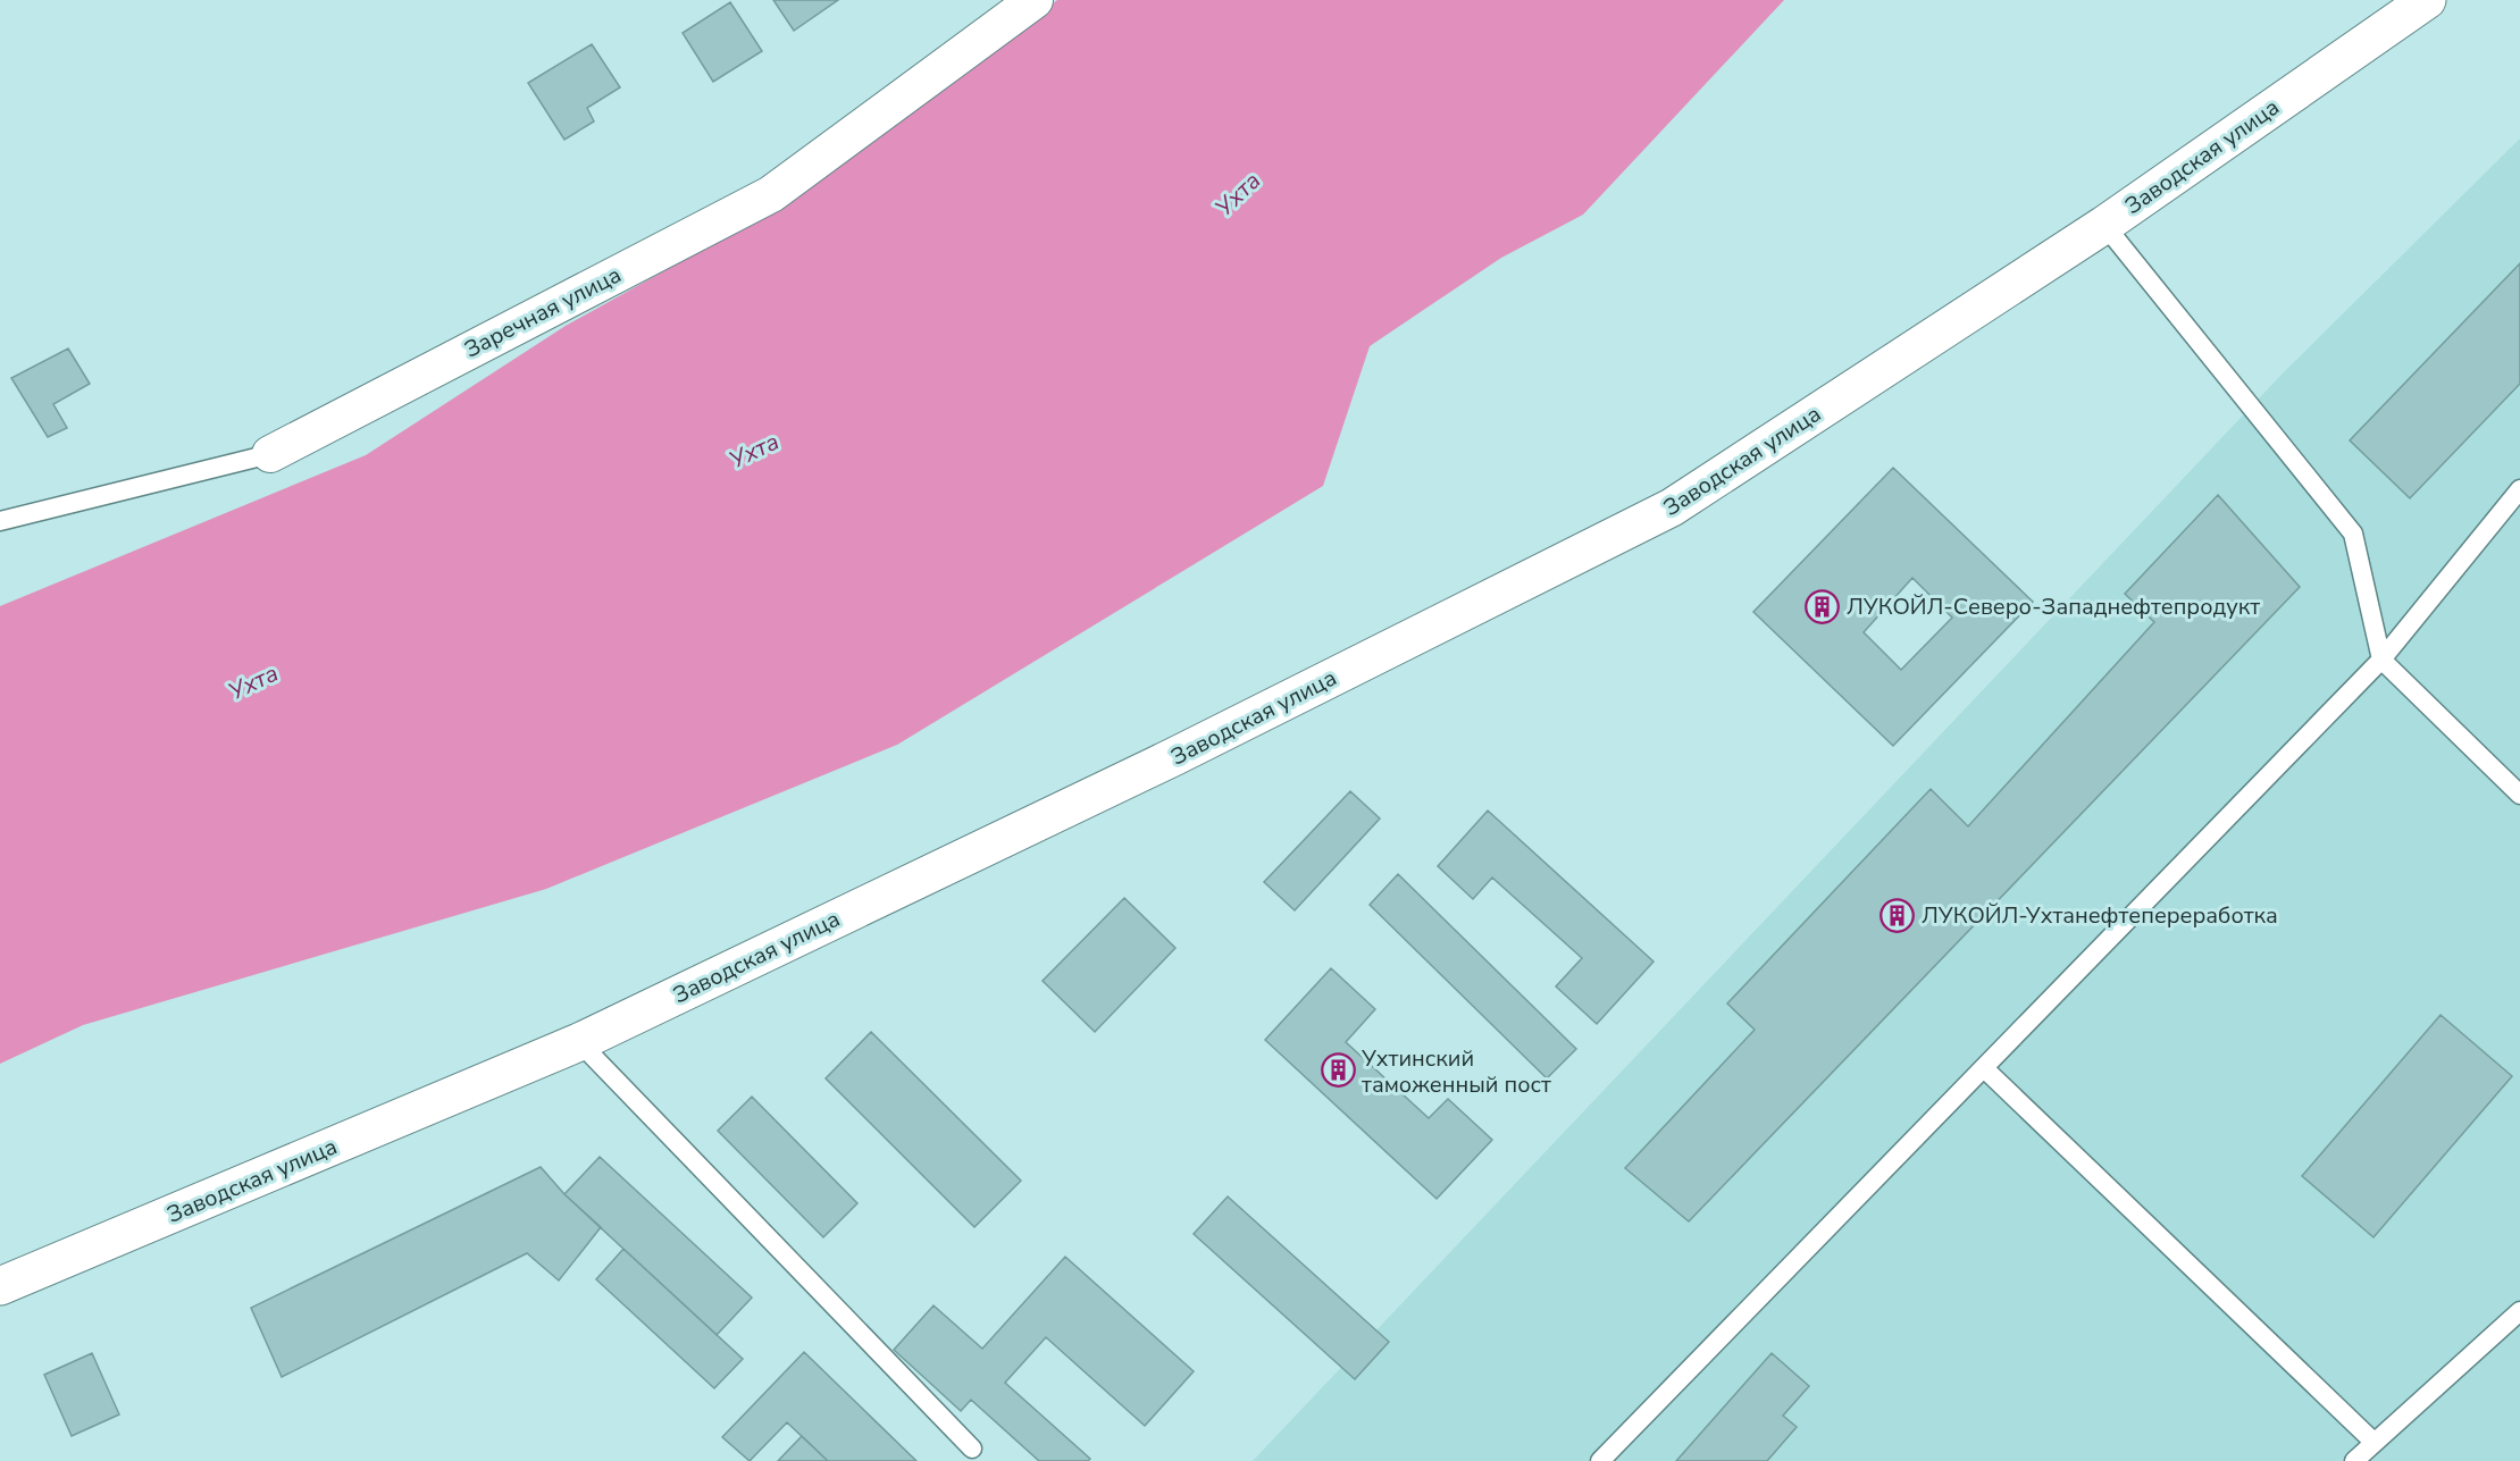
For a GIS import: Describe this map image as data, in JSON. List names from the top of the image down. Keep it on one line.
{"streets":{"street":["Заводская улица","Заречная улица"]},"water":["Ухта"],"places":{"building":["ЛУКОЙЛ-Северо-Западнефтепродукт","ЛУКОЙЛ-Ухтанефтепереработка","Ухтинский таможенный пост"]}}
